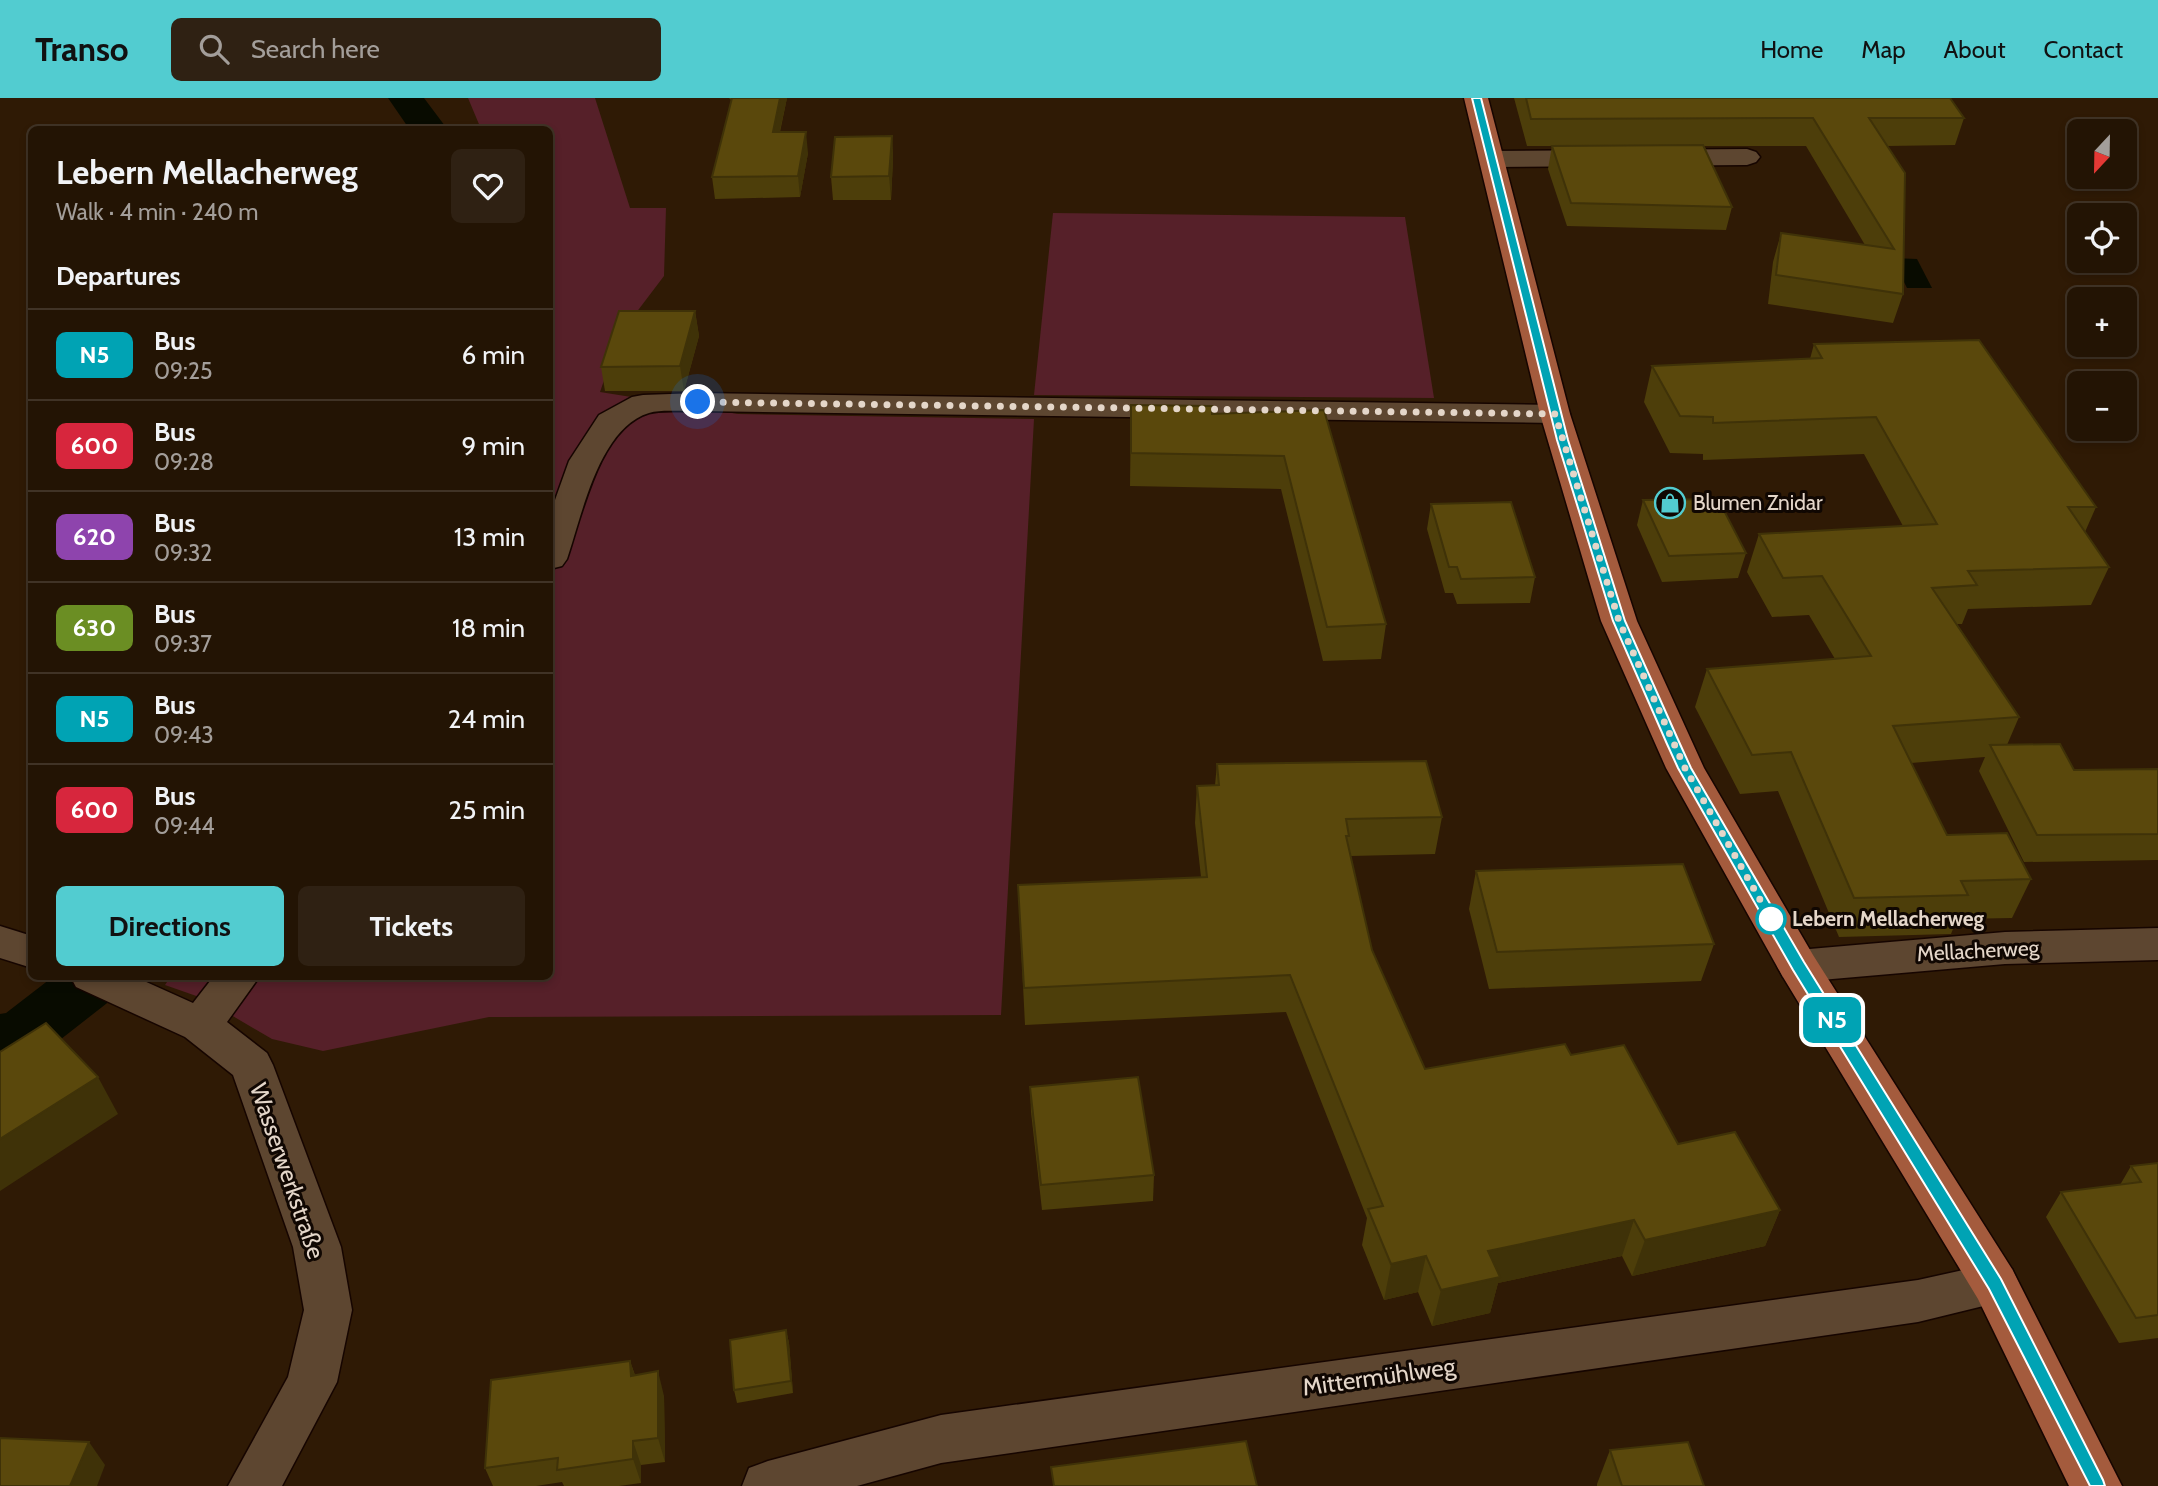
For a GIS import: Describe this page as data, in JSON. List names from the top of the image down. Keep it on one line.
{"streets":{"street":["Mellacherweg","Wasserwerkstraße","Mittermühlweg"]},"places":{"shop":["Blumen Znidar"],"other":["Lebern Mellacherweg"]},"lines":["bus line N5"],"north":"bottom","page":{"header":"Transo","search":"Search here","nav":["Home","Map","About","Contact"],"on_map":"N5","map_buttons":["+","−"],"heading":[["Lebern Mellacherweg","Walk · 4 min · 240 m"],"Departures"],"list":[{"mark":"N5","name":"Bus","note":"09:25","value":"6 min"},{"mark":"600","name":"Bus","note":"09:28","value":"9 min"},{"mark":"620","name":"Bus","note":"09:32","value":"13 min"},{"mark":"630","name":"Bus","note":"09:37","value":"18 min"},{"mark":"N5","name":"Bus","note":"09:43","value":"24 min"},{"mark":"600","name":"Bus","note":"09:44","value":"25 min"}],"buttons":["Directions","Tickets"]}}
